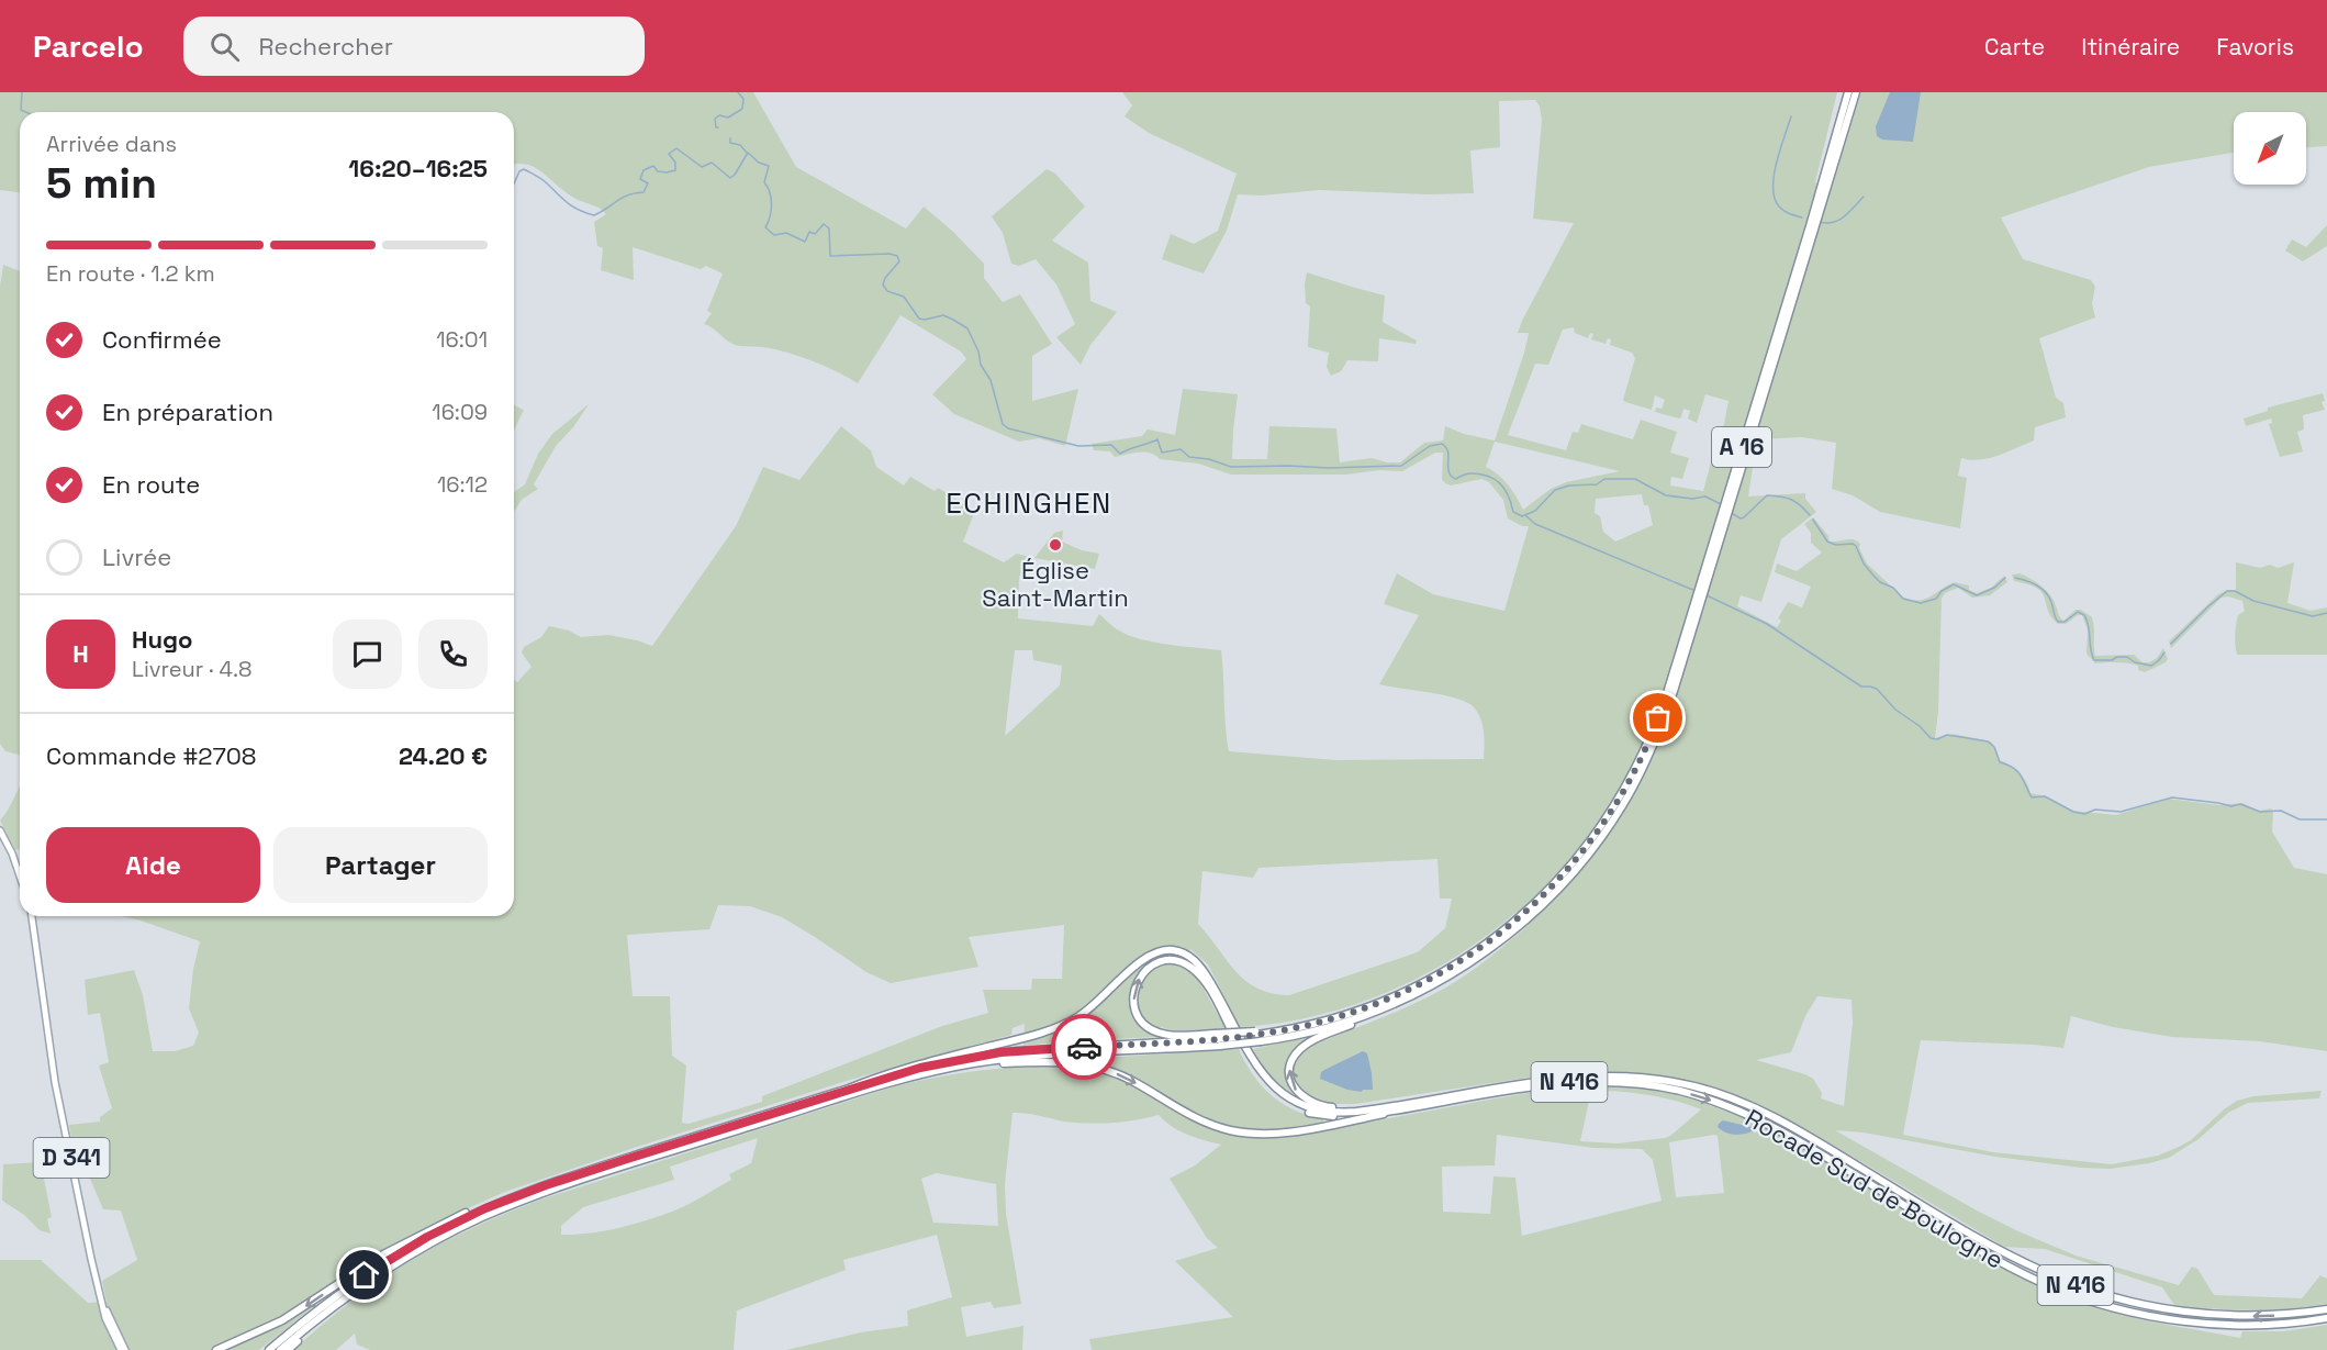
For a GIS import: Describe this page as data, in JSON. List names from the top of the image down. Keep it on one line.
{"streets":{"highway":["A 16","N 416","Rocade Sud de Boulogne"],"main road":["D 341"]},"districts":["ECHINGHEN"],"places":["Église Saint-Martin"],"north":"bottom left","page":{"header":"Parcelo","search":"Rechercher","nav":["Carte","Itinéraire","Favoris"],"heading":["5 min","Arrivée dans","16:20–16:25"],"panel":["Hugo","Livreur · 4.8","Commande #2708","24.20 €"],"bar":"En route · 1.2 km","list":[["Confirmée","16:01"],["En préparation","16:09"],["En route","16:12"],"Livrée"],"round":"H","buttons":["Aide","Partager"]}}
